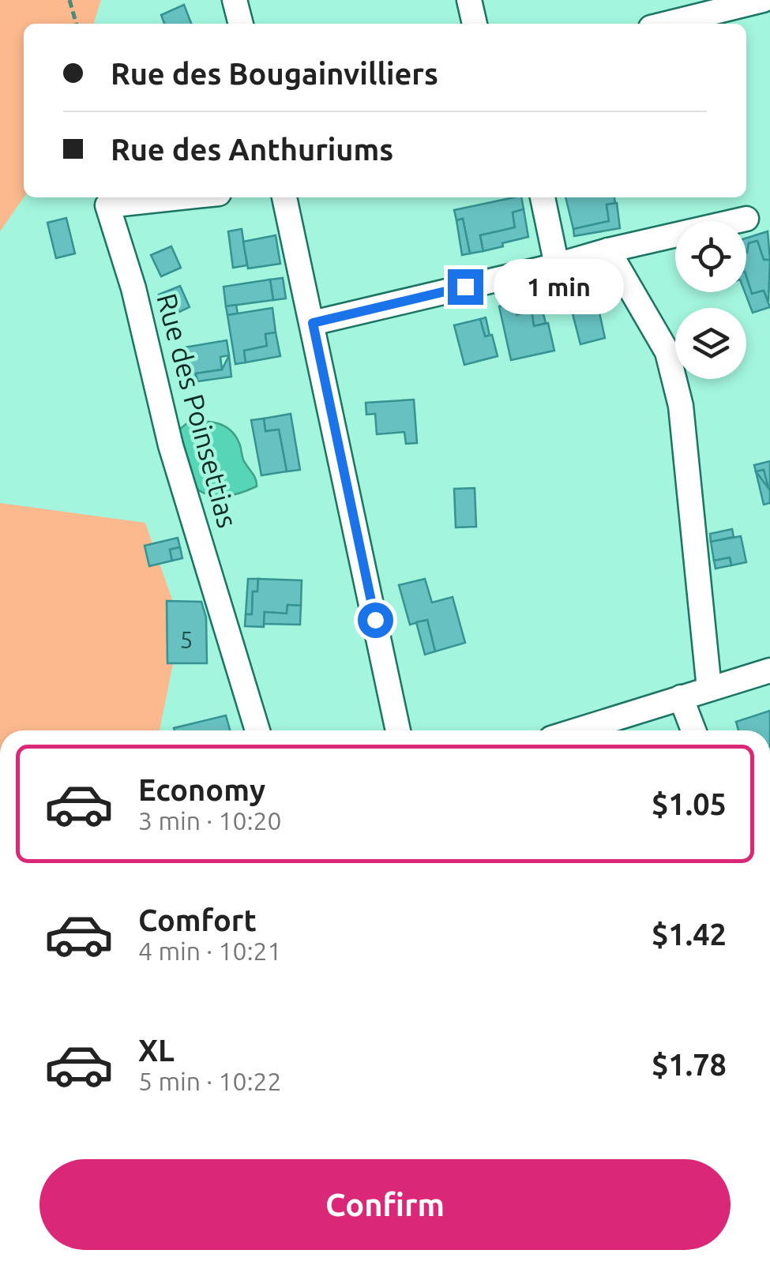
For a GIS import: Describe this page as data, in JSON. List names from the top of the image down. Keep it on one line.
{"streets":{"street":["Rue des Poinsettias"]},"house_numbers":["5"],"page":{"banner":["Rue des Bougainvilliers","Rue des Anthuriums"],"bubble":"1 min","list":[{"name":"Economy","note":"3 min · 10:20","value":"$1.05"},{"name":"Comfort","note":"4 min · 10:21","value":"$1.42"},{"name":"XL","note":"5 min · 10:22","value":"$1.78"}],"buttons":"Confirm"}}
